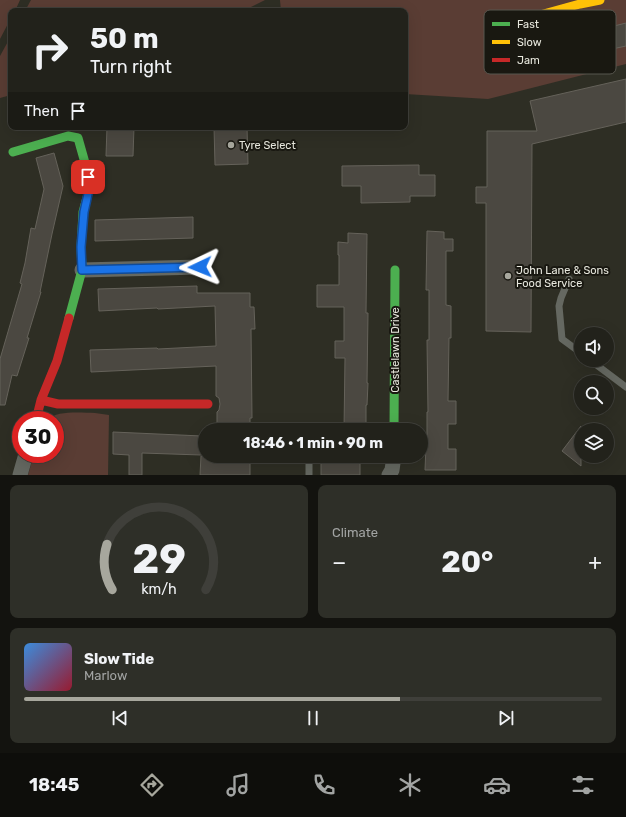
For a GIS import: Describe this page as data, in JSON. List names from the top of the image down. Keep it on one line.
{"streets":{"street":["Castlelawn Drive"]},"places":["Tyre Select","John Lane & Sons Food Service"],"legend":["Fast","Slow","Jam"],"page":{"turn":["50 m","Turn right"],"then":"Then","limit":"30","trip":"18:46 · 1 min · 90 m","tile":"Climate","heat":["−","20°","+"],"song":["Slow Tide","Marlow"],"tabs":"18:45","gauge":["29","km/h"]}}
